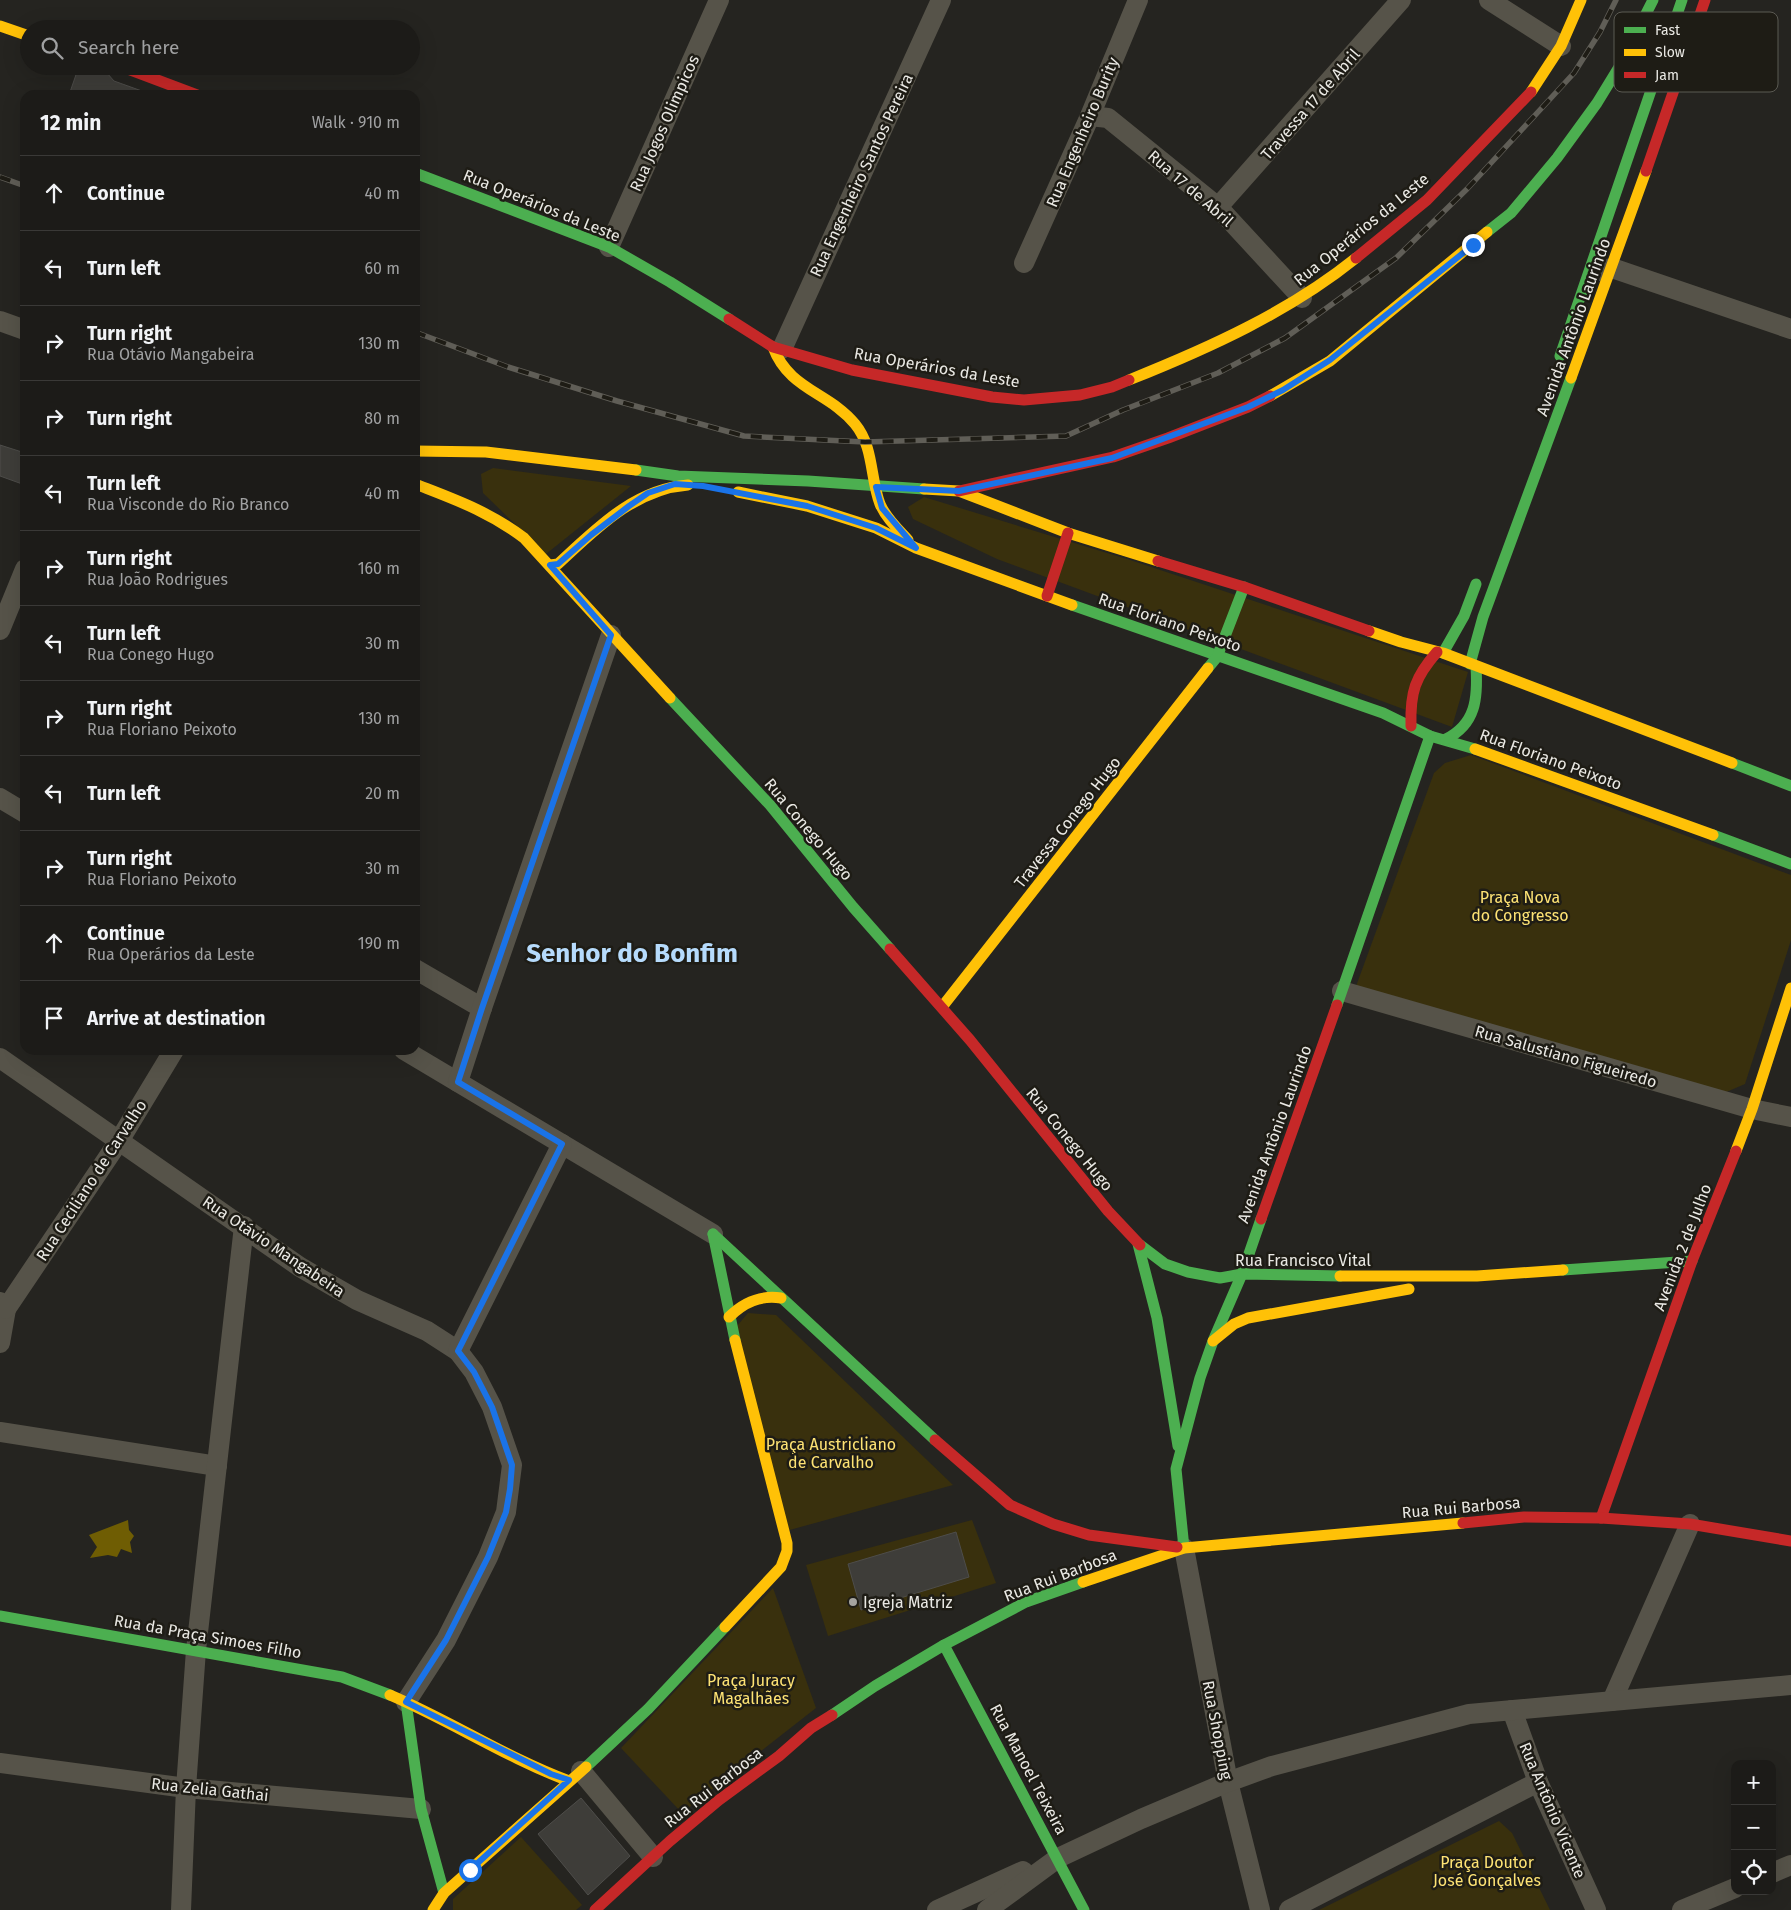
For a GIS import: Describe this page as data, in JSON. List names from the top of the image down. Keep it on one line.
{"streets":{"street":["Travessa 17 de Abril","Rua Jogos Olimpicos","Rua Engenheiro Burity","Rua Engenheiro Santos Pereira","Rua 17 de Abril","Rua Operários da Leste","Avenida Antônio Laurindo","Rua Floriano Peixoto","Travessa Conego Hugo","Rua Conego Hugo","Rua Salustiano Figueiredo","Rua Ceciliano de Carvalho","Rua Otávio Mangabeira","Avenida 2 de Julho","Rua Francisco Vital","Rua Rui Barbosa","Rua da Praça Simoes Filho","Rua Shopping","Rua Manoel Teixeira","Rua Zelia Gathai","Rua Antônio Vicente"]},"crossings":[["Travessa 17 de Abril","Rua 17 de Abril"],["Rua Jogos Olimpicos","Rua Operários da Leste"],["Rua Engenheiro Burity","Rua 17 de Abril"],["Rua Engenheiro Santos Pereira","Rua Operários da Leste"],["Rua 17 de Abril","Rua Operários da Leste"],["Avenida Antônio Laurindo","Rua Floriano Peixoto"],["Avenida Antônio Laurindo","Rua Salustiano Figueiredo"],["Avenida Antônio Laurindo","Rua Francisco Vital"],["Avenida Antônio Laurindo","Rua Rui Barbosa"],["Avenida Antônio Laurindo","Rua Shopping"],["Rua Floriano Peixoto","Travessa Conego Hugo"],["Rua Floriano Peixoto","Rua Conego Hugo"],["Travessa Conego Hugo","Rua Conego Hugo"],["Rua Conego Hugo","Rua Francisco Vital"],["Rua Salustiano Figueiredo","Avenida 2 de Julho"],["Rua Ceciliano de Carvalho","Rua Otávio Mangabeira"],["Rua Otávio Mangabeira","Rua da Praça Simoes Filho"],["Avenida 2 de Julho","Rua Francisco Vital"],["Avenida 2 de Julho","Rua Rui Barbosa"],["Rua Rui Barbosa","Rua Shopping"],["Rua Rui Barbosa","Rua Manoel Teixeira"]],"districts":["Senhor do Bonfim"],"parks":["Praça Nova do Congresso","Praça Austricliano de Carvalho","Praça Juracy Magalhães","Praça Doutor José Gonçalves"],"places":["Igreja Matriz"],"legend":["Fast","Slow","Jam"],"page":{"search":"Search here","heading":["12 min","Walk · 910 m"],"list":[["Continue","40 m"],["Turn left","60 m"],["Turn right","Rua Otávio Mangabeira","130 m"],["Turn right","80 m"],["Turn left","Rua Visconde do Rio Branco","40 m"],["Turn right","Rua João Rodrigues","160 m"],["Turn left","Rua Conego Hugo","30 m"],["Turn right","Rua Floriano Peixoto","130 m"],["Turn left","20 m"],["Turn right","Rua Floriano Peixoto","30 m"],["Continue","Rua Operários da Leste","190 m"],"Arrive at destination"],"map_buttons":["+","−"]}}
